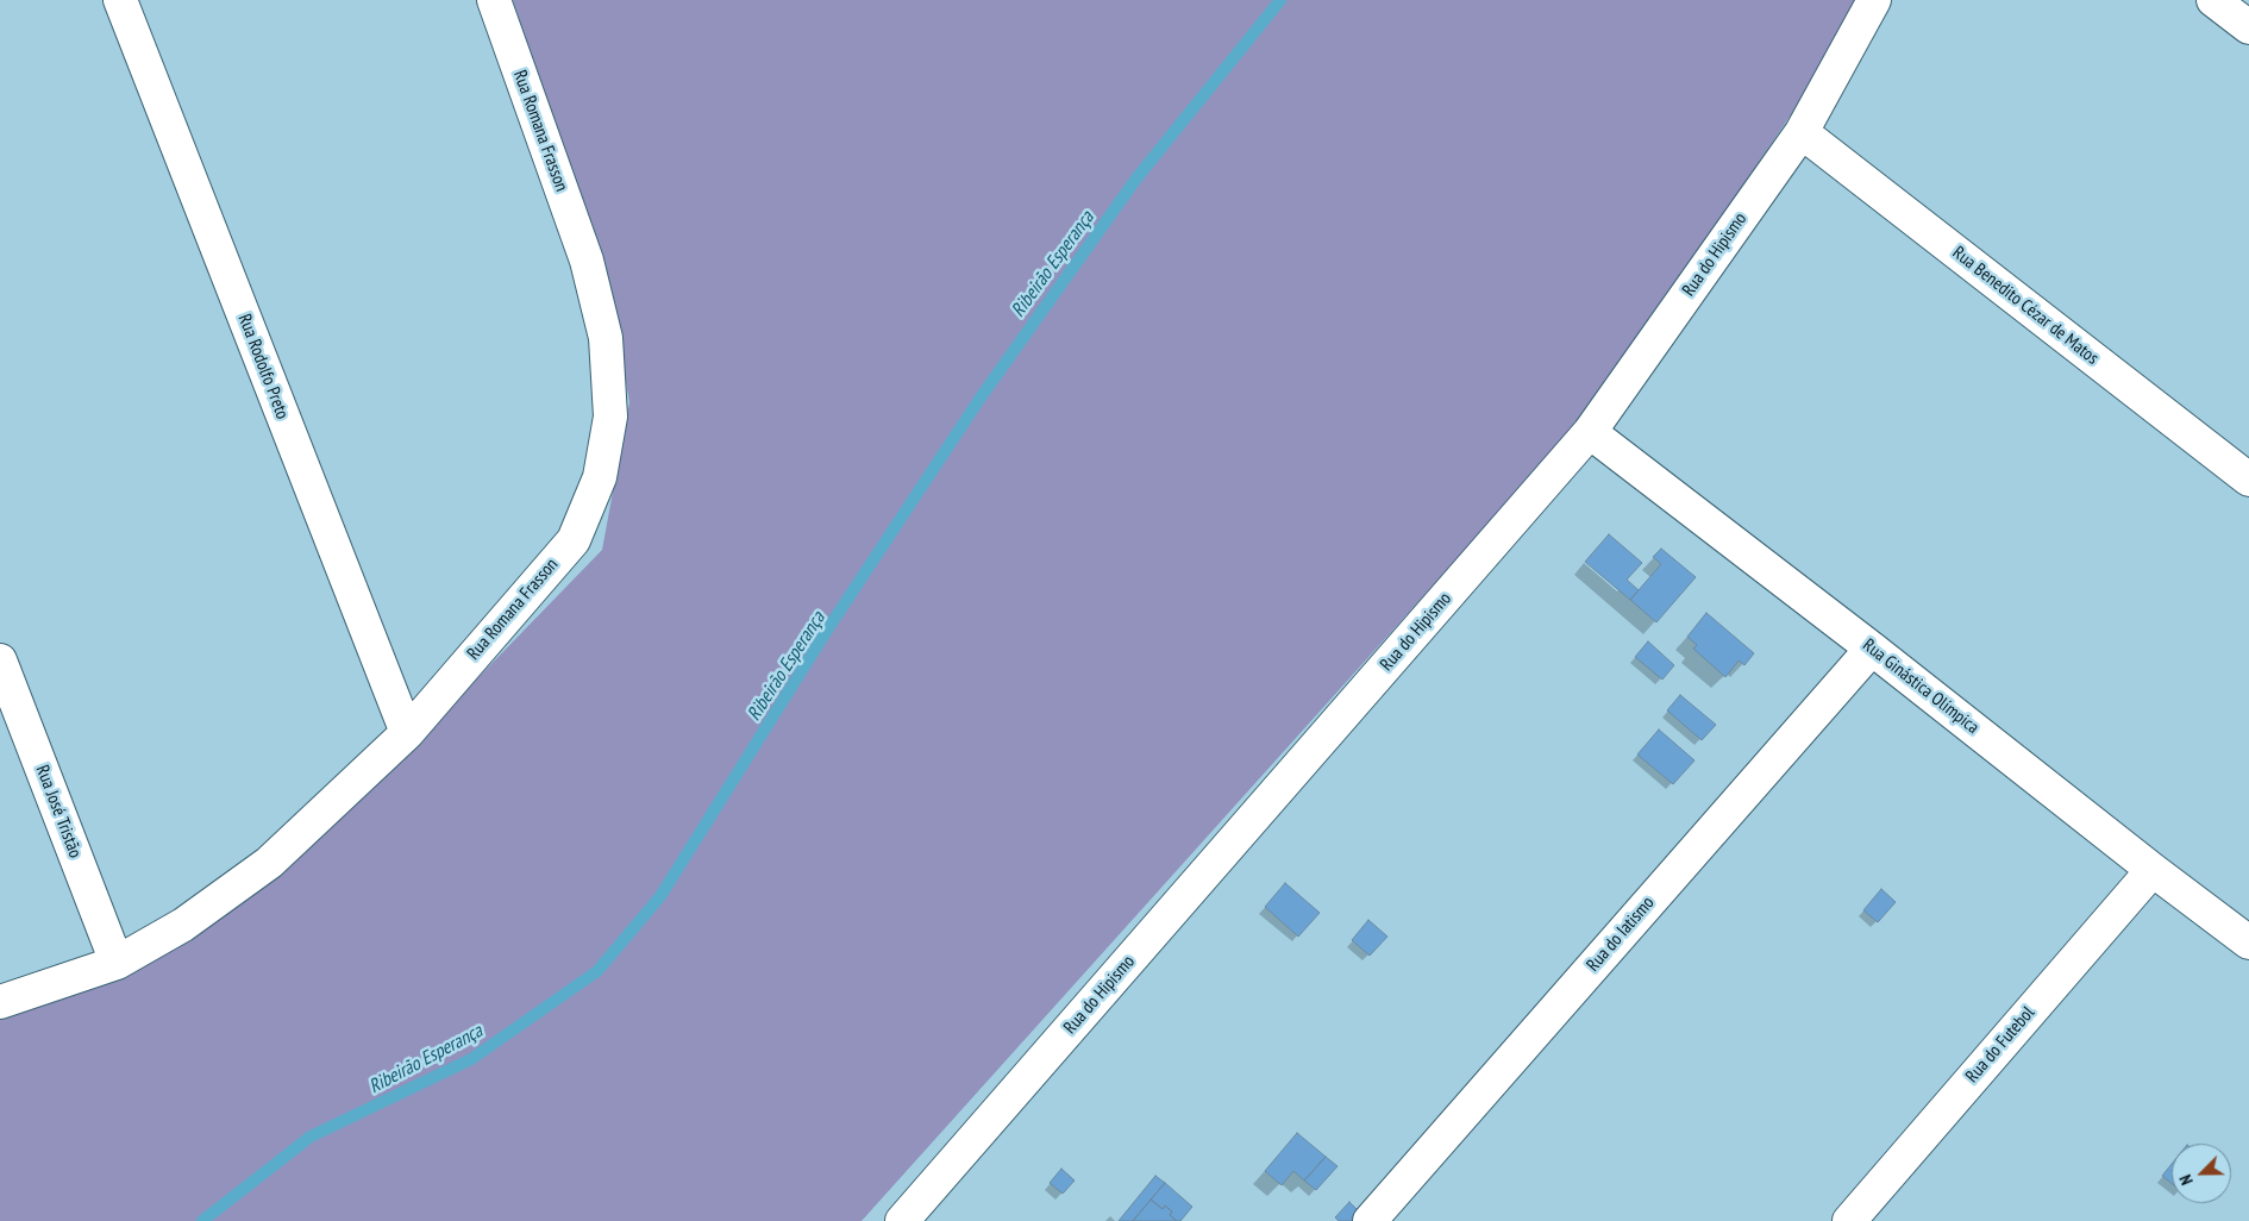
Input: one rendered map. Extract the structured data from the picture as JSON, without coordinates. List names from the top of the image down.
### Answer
{
  "streets": {
    "street": [
      "Rua Romana Frasson",
      "Rua do Hipismo",
      "Rua Benedito Cézar de Matos",
      "Rua Rodolfo Preto",
      "Rua Ginástica Olímpica",
      "Rua José Tristão",
      "Rua do Iatismo",
      "Rua do Futebol"
    ]
  },
  "crossings": [
    ["Rua Romana Frasson", "Rua Rodolfo Preto"],
    ["Rua Romana Frasson", "Rua José Tristão"],
    ["Rua do Hipismo", "Rua Benedito Cézar de Matos"],
    ["Rua do Hipismo", "Rua Ginástica Olímpica"],
    ["Rua Ginástica Olímpica", "Rua do Iatismo"],
    ["Rua Ginástica Olímpica", "Rua do Futebol"]
  ],
  "water": ["Ribeirão Esperança"],
  "north": "bottom left"
}
